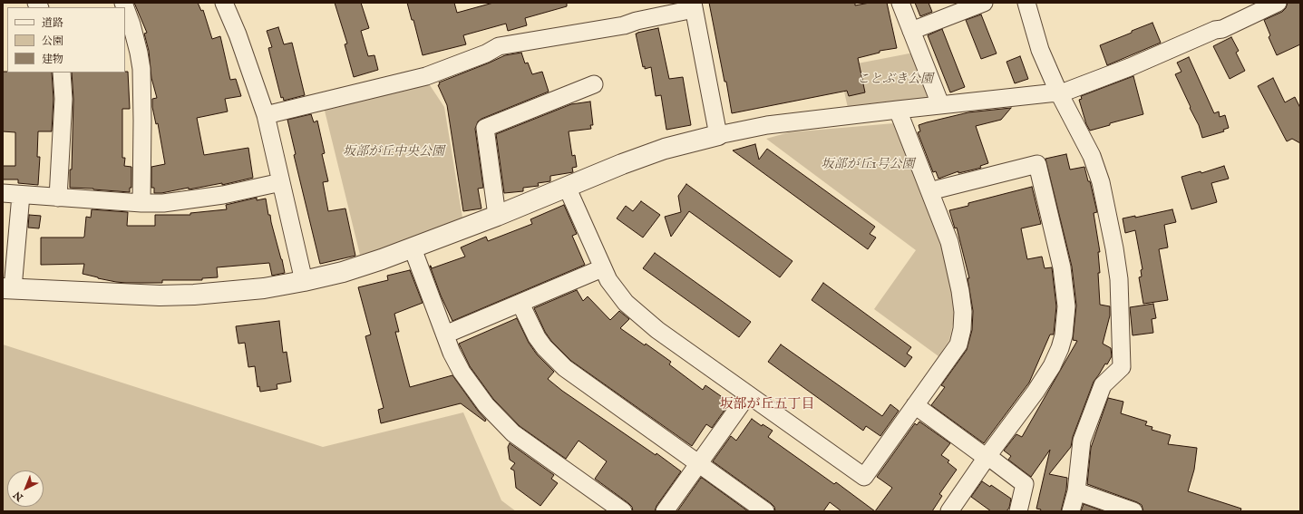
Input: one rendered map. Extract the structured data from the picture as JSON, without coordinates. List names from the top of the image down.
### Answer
{
  "districts": ["坂部が丘五丁目"],
  "parks": ["ことぶき公園", "坂部が丘中央公園", "坂部が丘1号公園"],
  "legend": ["道路", "公園", "建物"],
  "north": "bottom left"
}
